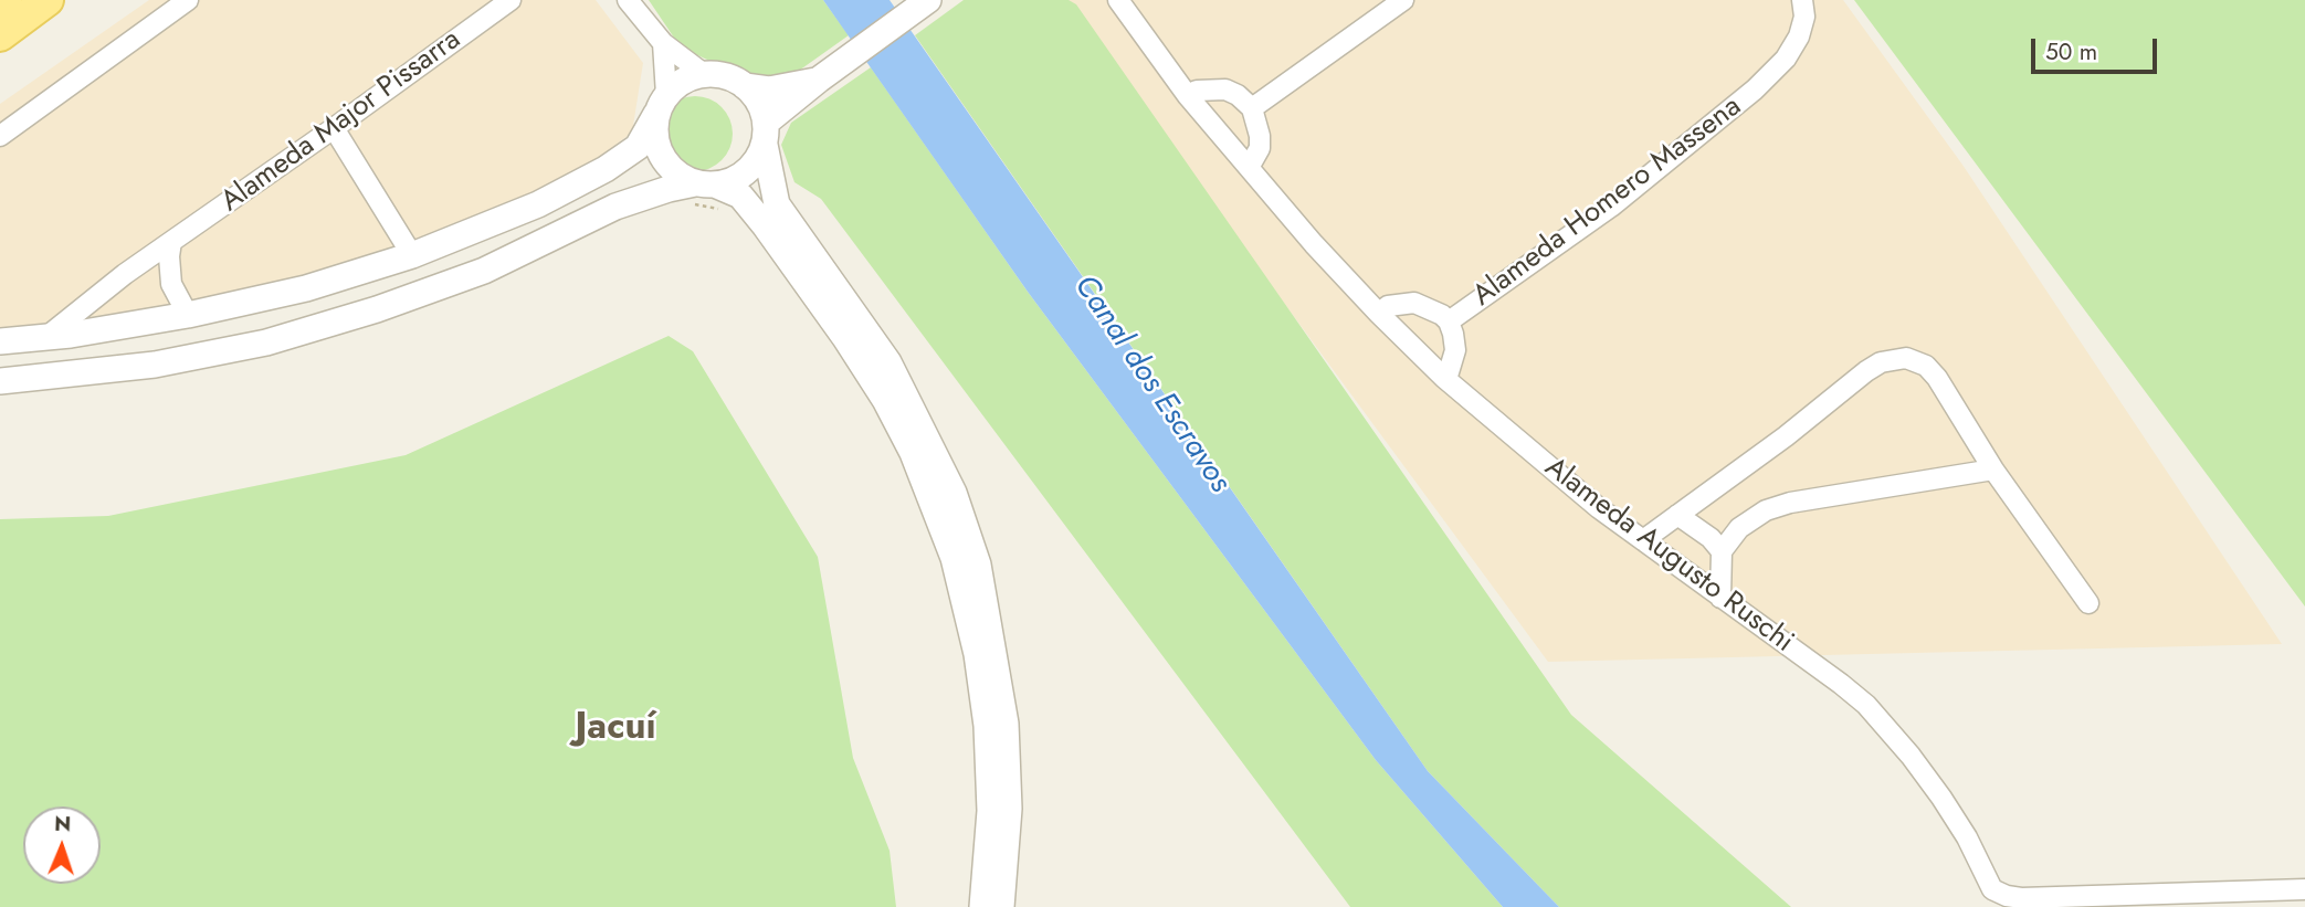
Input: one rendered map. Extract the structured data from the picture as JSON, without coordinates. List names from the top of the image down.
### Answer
{
  "streets": {
    "street": ["Alameda Major Pissarra", "Alameda Homero Massena", "Alameda Augusto Ruschi"]
  },
  "crossings": [
    ["Alameda Homero Massena", "Alameda Augusto Ruschi"]
  ],
  "districts": ["Jacuí"],
  "water": ["Canal dos Escravos"],
  "scale_bar": "50 m",
  "north": "top"
}
